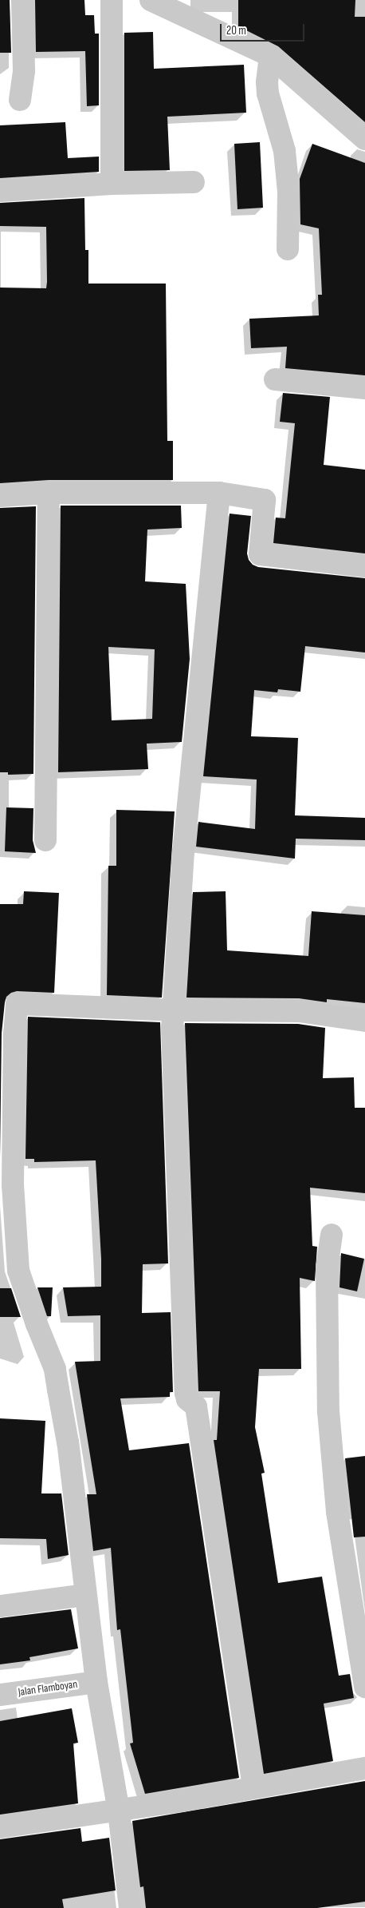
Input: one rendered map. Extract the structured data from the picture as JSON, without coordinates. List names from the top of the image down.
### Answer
{
  "streets": {
    "street": ["Jalan Flamboyan"]
  },
  "scale_bar": "20 m"
}
